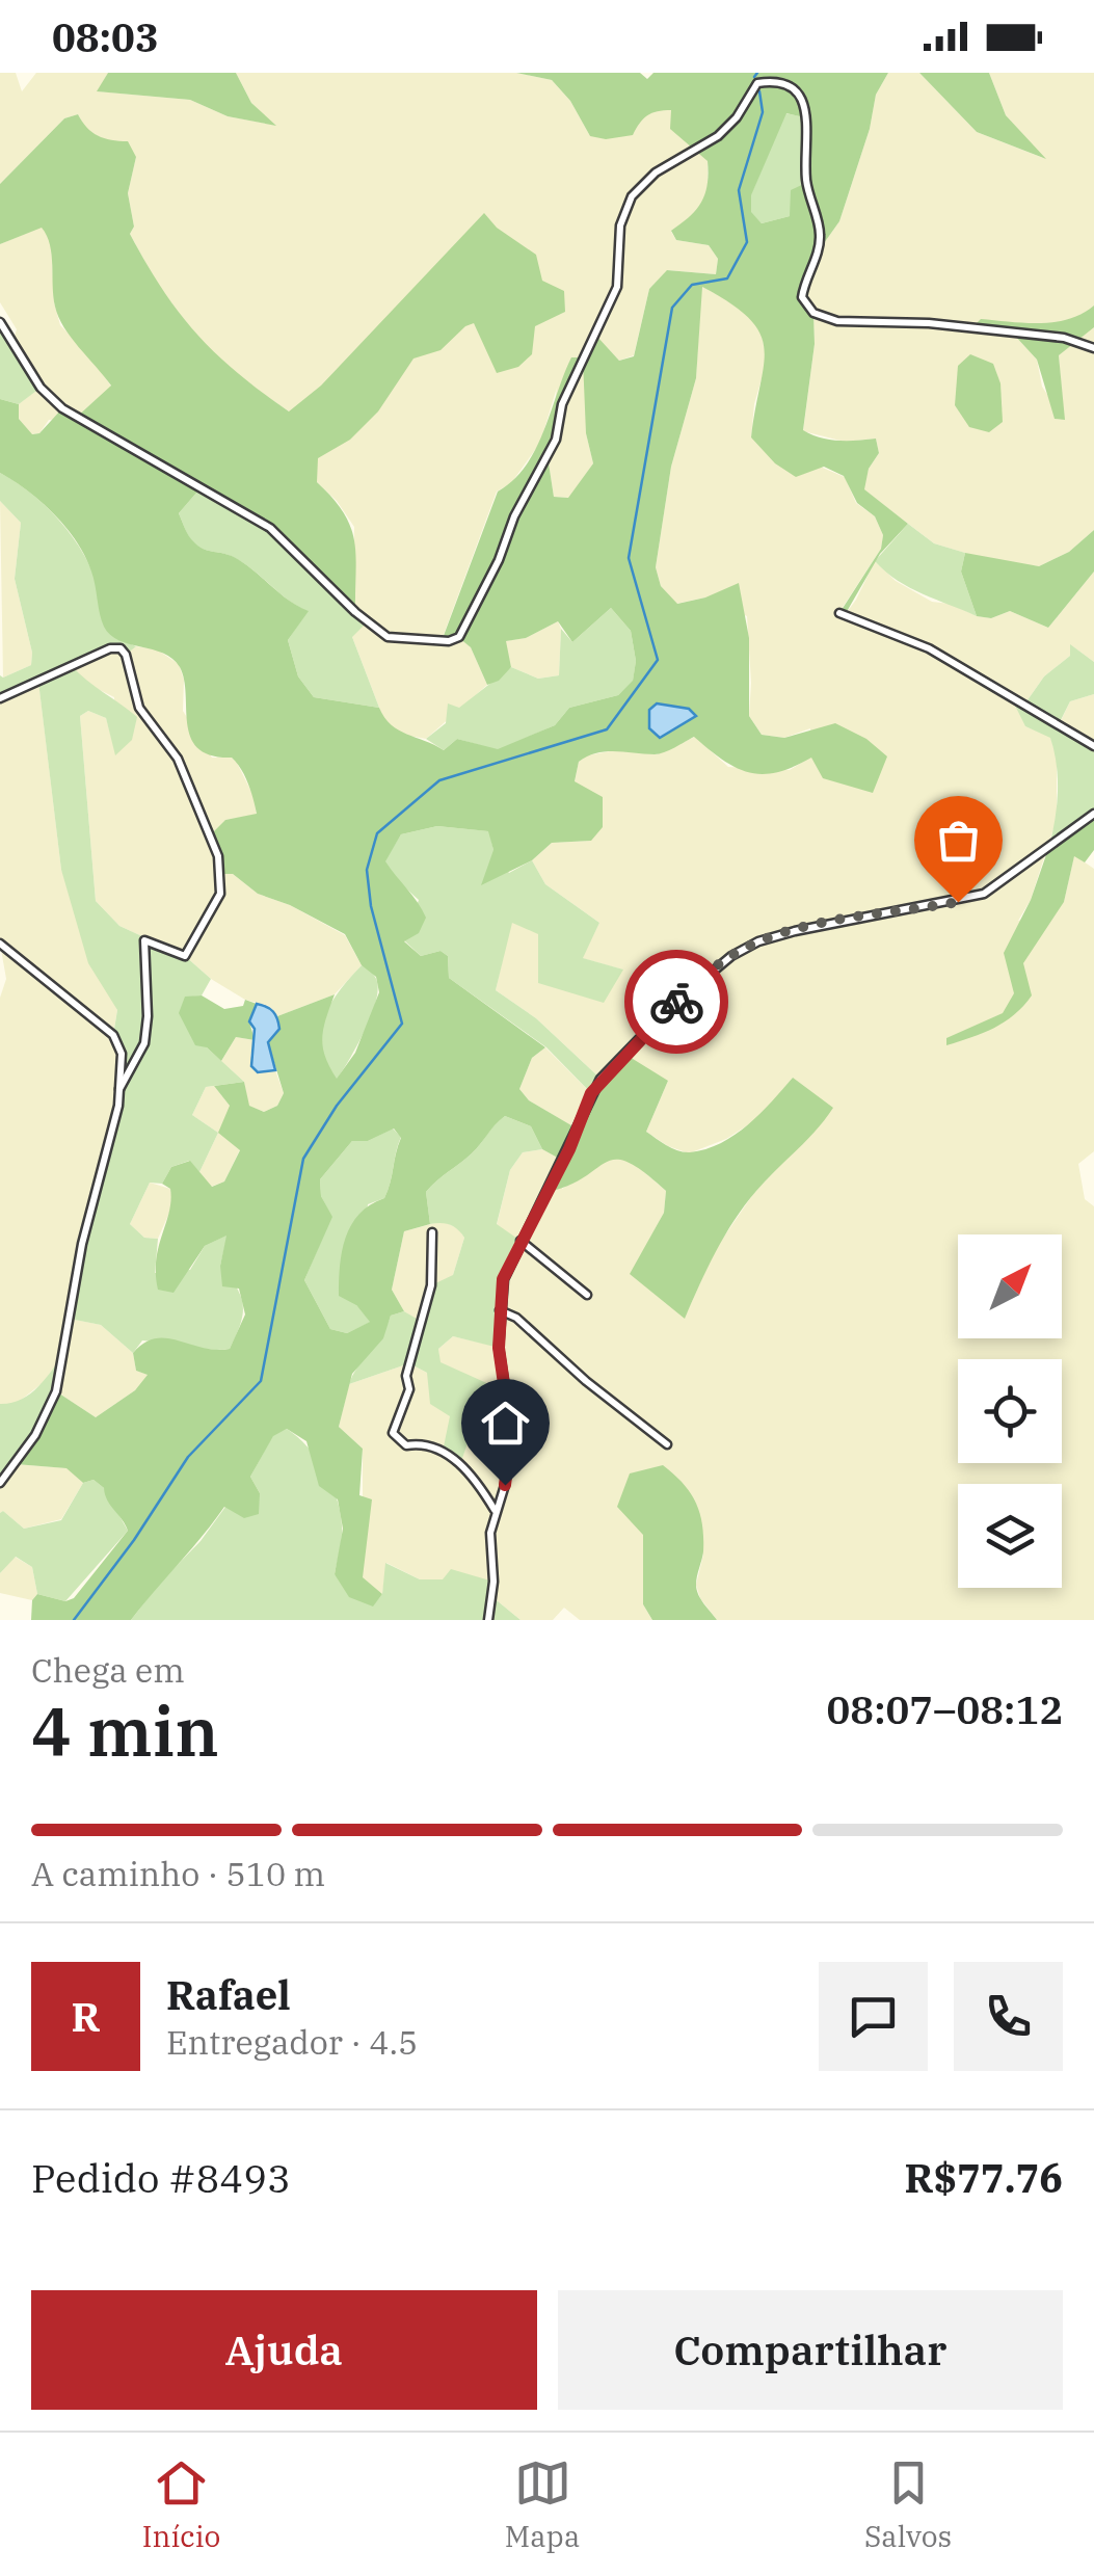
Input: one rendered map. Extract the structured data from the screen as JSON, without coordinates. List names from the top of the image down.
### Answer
{
  "north": "top right",
  "page": {
    "status": "08:03",
    "heading": ["4 min", "Chega em", "08:07–08:12"],
    "panel": [
      "Rafael",
      "Entregador · 4.5",
      "Pedido #8493",
      "R$77.76"
    ],
    "bar": "A caminho · 510 m",
    "round": "R",
    "buttons": ["Ajuda", "Compartilhar"],
    "tabs": ["Início", "Mapa", "Salvos"]
  }
}
